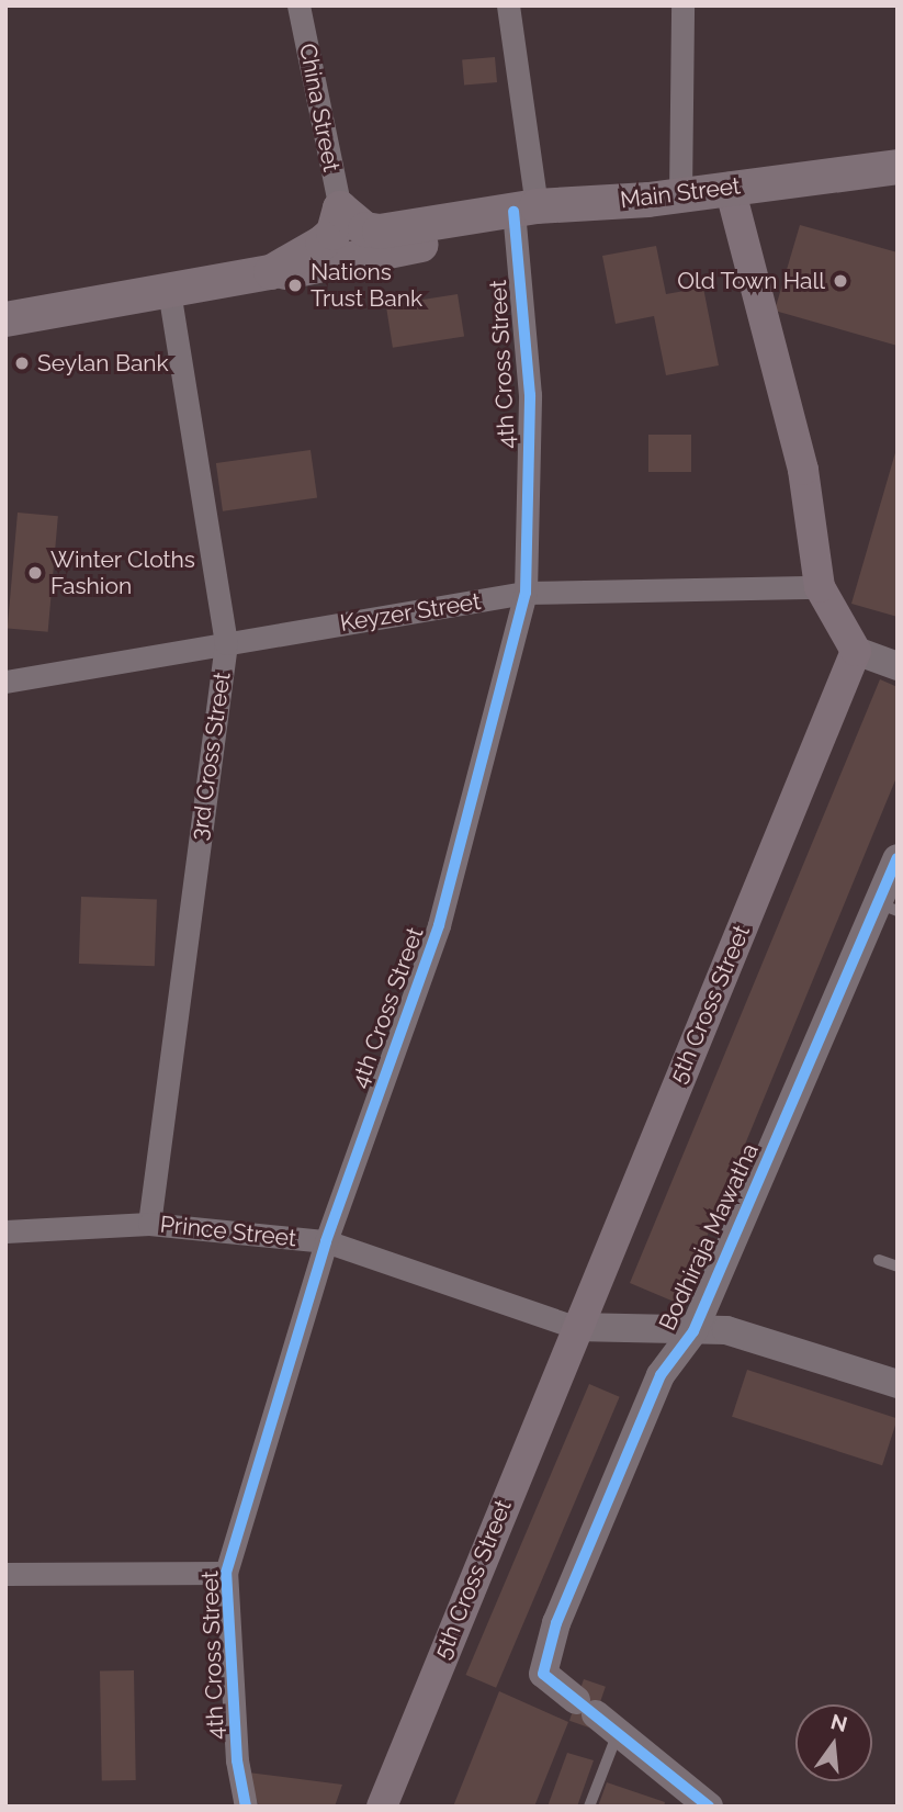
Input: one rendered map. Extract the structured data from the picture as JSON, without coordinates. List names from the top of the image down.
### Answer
{
  "streets": {
    "main road": ["Main Street", "5th Cross Street"],
    "street": [
      "China Street",
      "4th Cross Street",
      "Keyzer Street",
      "3rd Cross Street",
      "Prince Street",
      "Bodhiraja Mawatha"
    ]
  },
  "crossings": [
    ["China Street", "Main Street"],
    ["Main Street", "4th Cross Street"],
    ["Main Street", "3rd Cross Street"],
    ["4th Cross Street", "Keyzer Street"],
    ["4th Cross Street", "Prince Street"],
    ["Keyzer Street", "3rd Cross Street"],
    ["3rd Cross Street", "Prince Street"],
    ["5th Cross Street", "Prince Street"]
  ],
  "places": [
    "Old Town Hall",
    "Nations Trust Bank",
    "Seylan Bank",
    "Winter Cloths Fashion"
  ],
  "north": "top"
}
